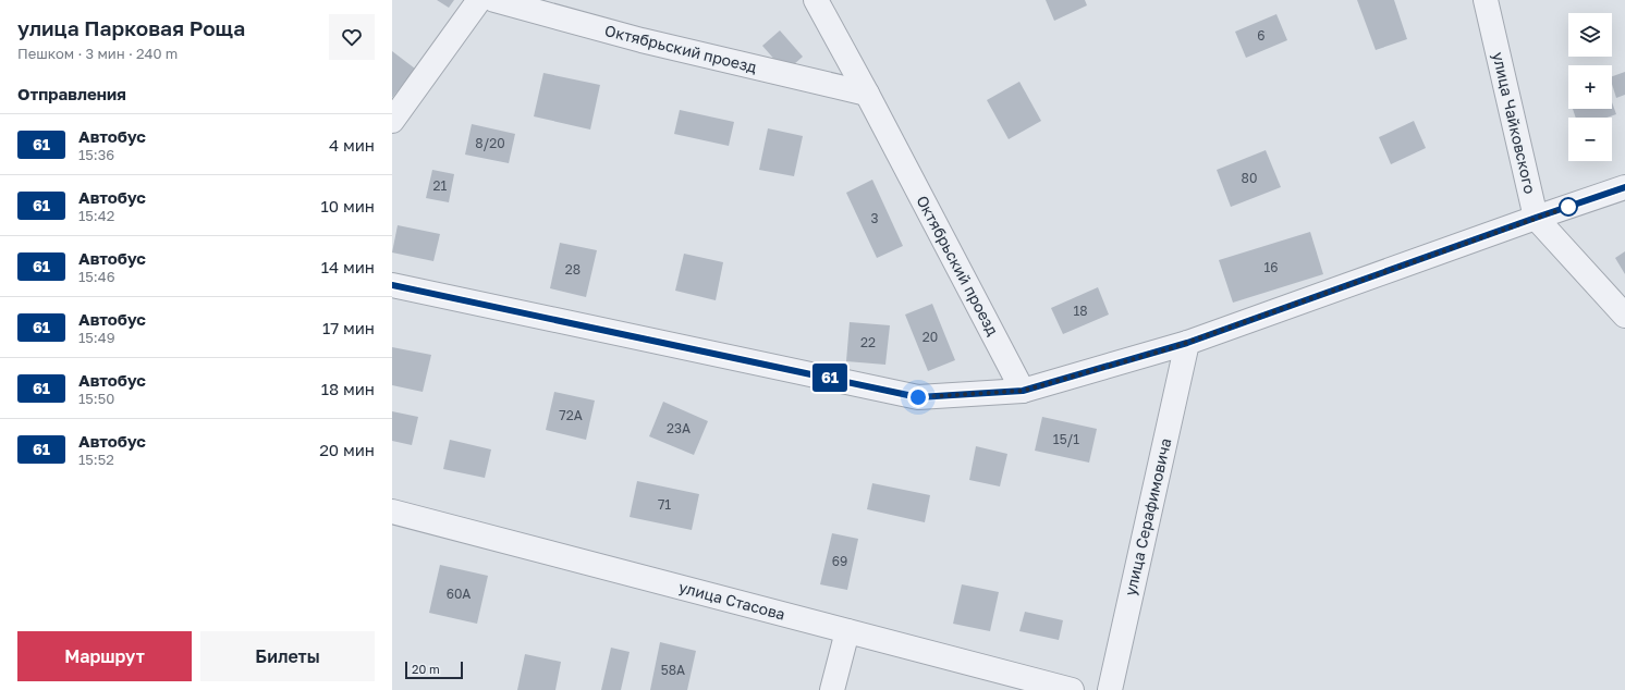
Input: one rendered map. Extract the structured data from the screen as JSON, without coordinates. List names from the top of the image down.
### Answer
{
  "streets": {
    "street": [
      "Октябрьский проезд",
      "улица Чайковского",
      "улица Серафимовича",
      "улица Стасова"
    ]
  },
  "lines": ["bus line 61"],
  "house_numbers": [
    "6",
    "8/20",
    "80",
    "21",
    "3",
    "16",
    "28",
    "18",
    "20",
    "22",
    "72А",
    "23А",
    "15/1",
    "71",
    "69",
    "60А",
    "58А"
  ],
  "scale_bar": "20 m",
  "page": {
    "heading": [
      ["улица Парковая Роща", "Пешком · 3 мин · 240 m"],
      "Отправления"
    ],
    "on_map": "61",
    "map_buttons": ["+", "−"],
    "list": [
      {
        "mark": "61",
        "name": "Автобус",
        "note": "15:36",
        "value": "4 мин"
      },
      {
        "mark": "61",
        "name": "Автобус",
        "note": "15:42",
        "value": "10 мин"
      },
      {
        "mark": "61",
        "name": "Автобус",
        "note": "15:46",
        "value": "14 мин"
      },
      {
        "mark": "61",
        "name": "Автобус",
        "note": "15:49",
        "value": "17 мин"
      },
      {
        "mark": "61",
        "name": "Автобус",
        "note": "15:50",
        "value": "18 мин"
      },
      {
        "mark": "61",
        "name": "Автобус",
        "note": "15:52",
        "value": "20 мин"
      }
    ],
    "buttons": ["Маршрут", "Билеты"],
    "scale": "20 m"
  }
}
